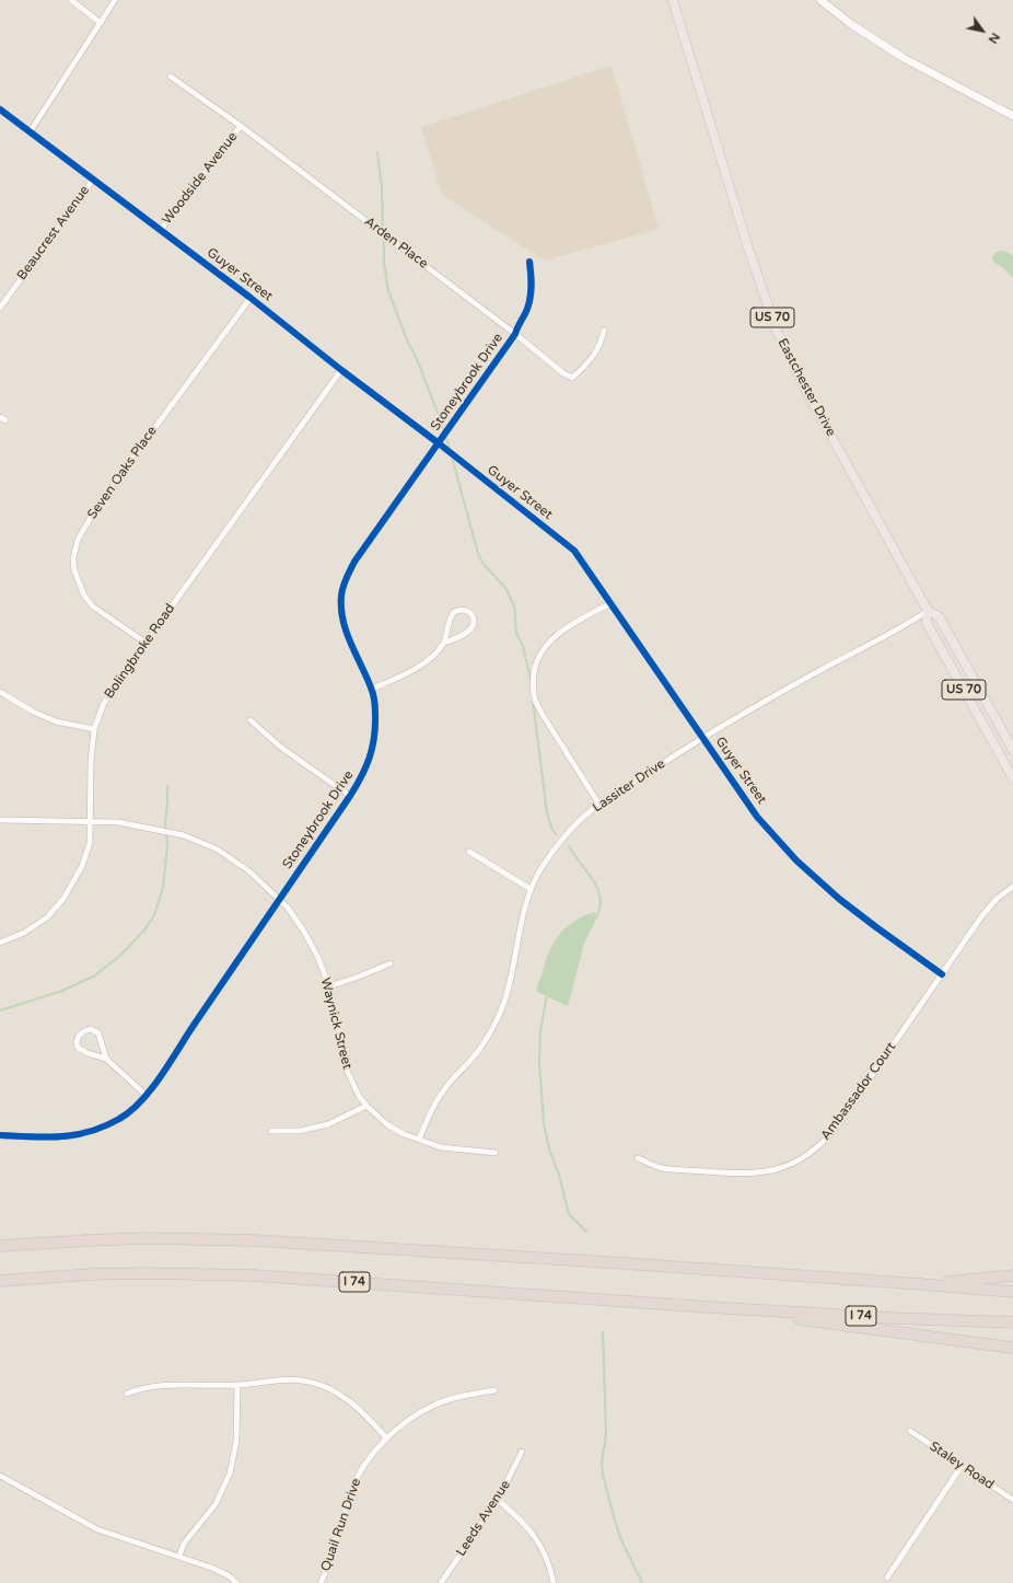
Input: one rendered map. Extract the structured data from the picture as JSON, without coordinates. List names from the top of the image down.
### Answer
{
  "streets": {
    "highway": ["I 74"],
    "main road": ["US 70", "Eastchester Drive"],
    "street": [
      "Woodside Avenue",
      "Beaucrest Avenue",
      "Arden Place",
      "Guyer Street",
      "Stoneybrook Drive",
      "Seven Oaks Place",
      "Bolingbroke Road",
      "Lassiter Drive",
      "Waynick Street",
      "Ambassador Court",
      "Staley Road",
      "Leeds Avenue",
      "Quail Run Drive"
    ]
  },
  "crossings": [
    ["Woodside Avenue", "Arden Place"],
    ["Woodside Avenue", "Guyer Street"],
    ["Beaucrest Avenue", "Guyer Street"],
    ["Arden Place", "Stoneybrook Drive"],
    ["Guyer Street", "Stoneybrook Drive"],
    ["Guyer Street", "Seven Oaks Place"],
    ["Guyer Street", "Bolingbroke Road"],
    ["Guyer Street", "Lassiter Drive"],
    ["Guyer Street", "Ambassador Court"],
    ["Stoneybrook Drive", "Waynick Street"],
    ["Eastchester Drive", "Lassiter Drive"],
    ["Seven Oaks Place", "Bolingbroke Road"],
    ["Bolingbroke Road", "Waynick Street"],
    ["Lassiter Drive", "Waynick Street"]
  ],
  "north": "bottom right"
}
